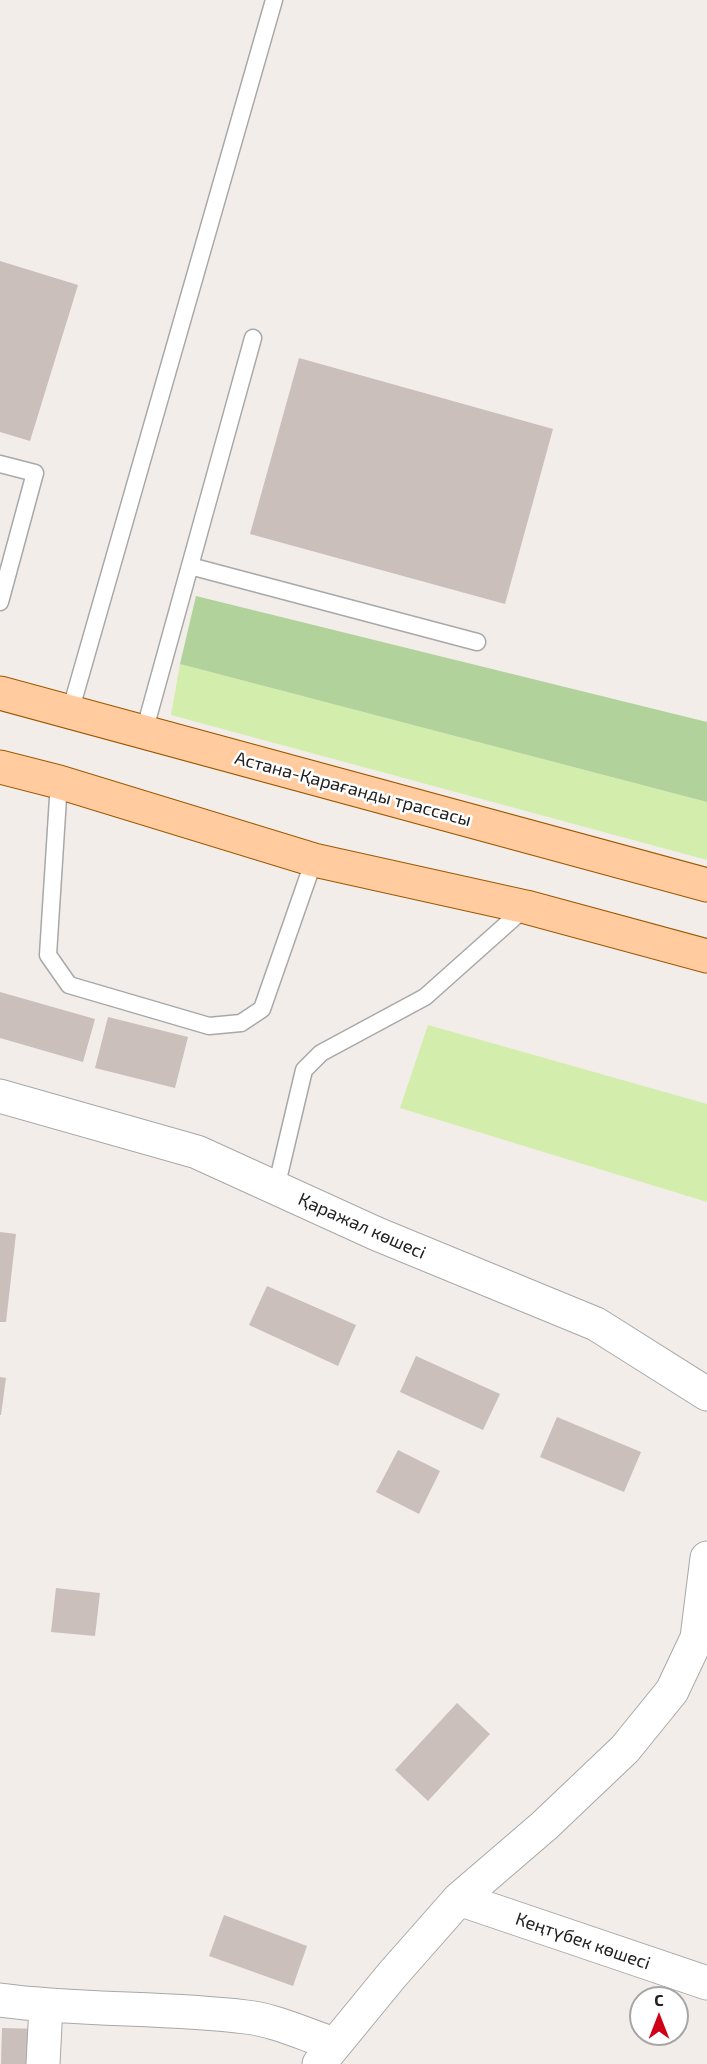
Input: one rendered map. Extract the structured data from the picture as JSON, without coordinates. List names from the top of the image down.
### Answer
{
  "streets": {
    "main road": ["Астана-Қарағанды трассасы"],
    "street": ["Қаражал көшесі", "Кеңтүбек көшесі"]
  },
  "north": "top"
}
